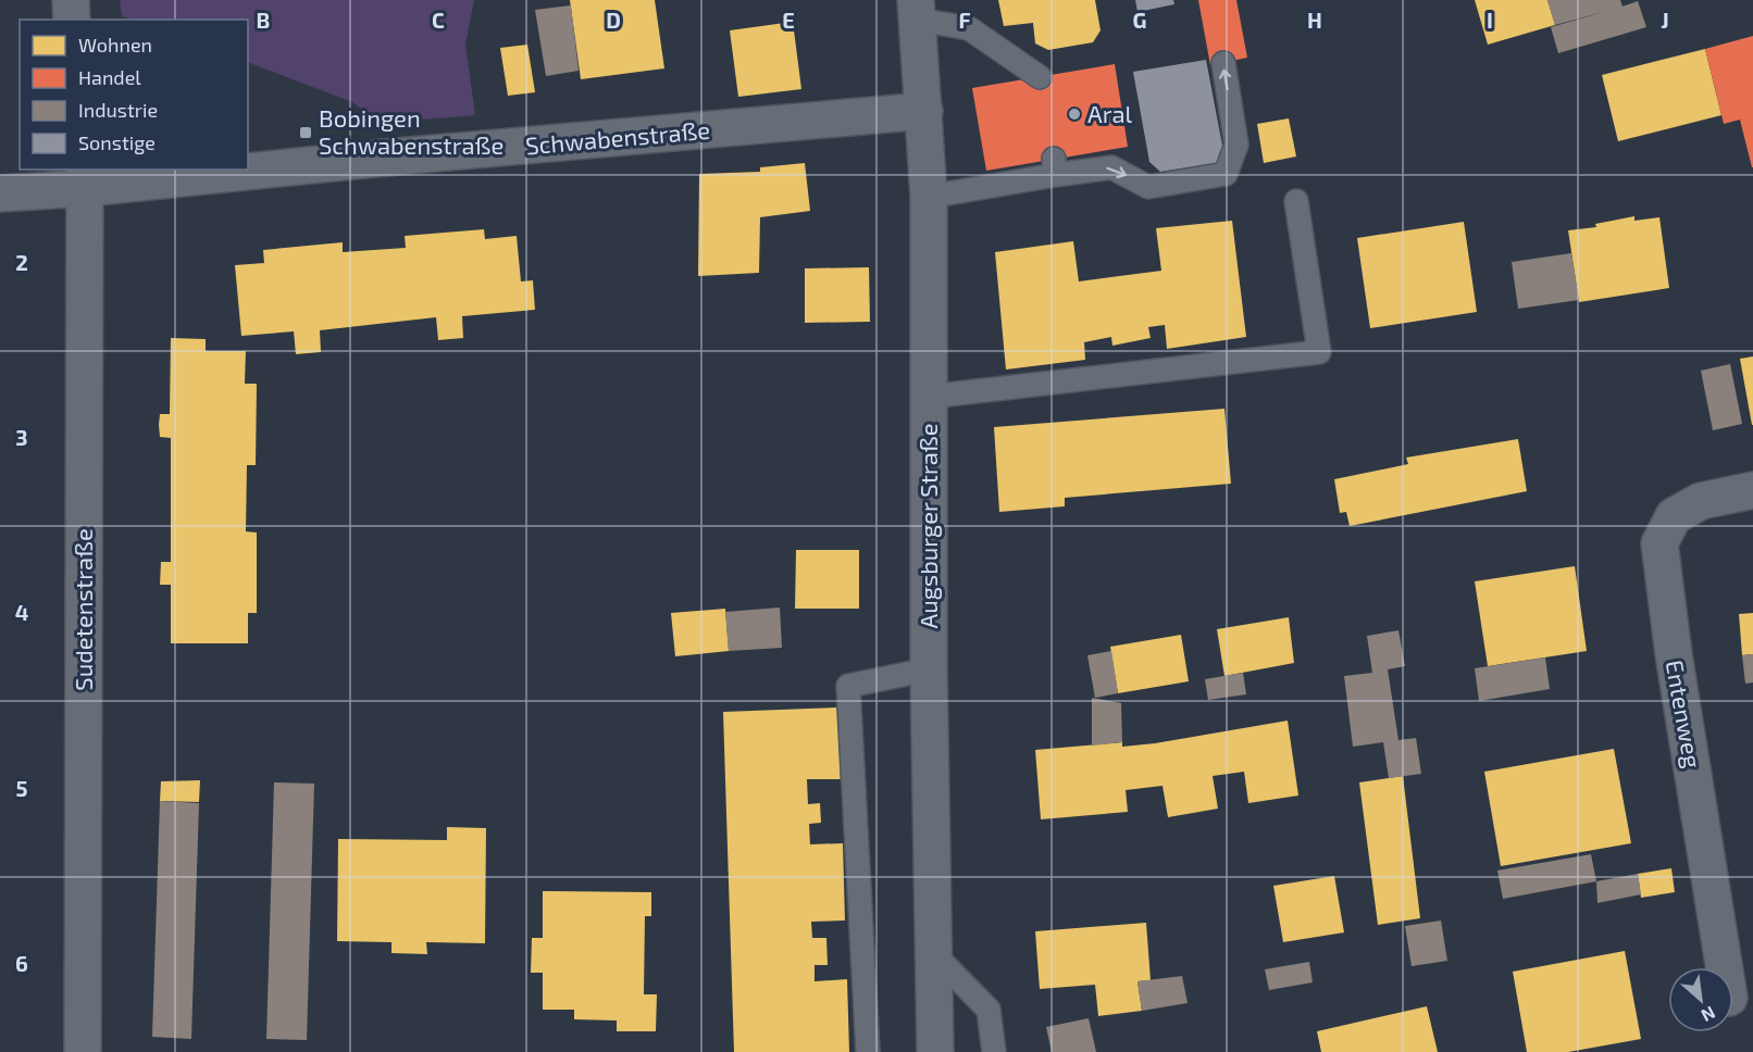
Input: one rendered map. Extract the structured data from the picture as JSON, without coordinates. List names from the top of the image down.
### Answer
{
  "streets": {
    "street": [
      "Schwabenstraße",
      "Augsburger Straße",
      "Sudetenstraße",
      "Entenweg"
    ]
  },
  "crossings": [
    ["Schwabenstraße", "Augsburger Straße"],
    ["Schwabenstraße", "Sudetenstraße"]
  ],
  "places": {
    "other": ["Aral"],
    "transit": ["Bobingen Schwabenstraße"]
  },
  "legend": [
    "Wohnen",
    "Handel",
    "Industrie",
    "Sonstige"
  ],
  "north": "bottom right",
  "grid": {
    "columns": [
      "B",
      "C",
      "D",
      "E",
      "F",
      "G",
      "H",
      "I",
      "J"
    ],
    "rows": [
      "2",
      "3",
      "4",
      "5",
      "6"
    ]
  }
}
